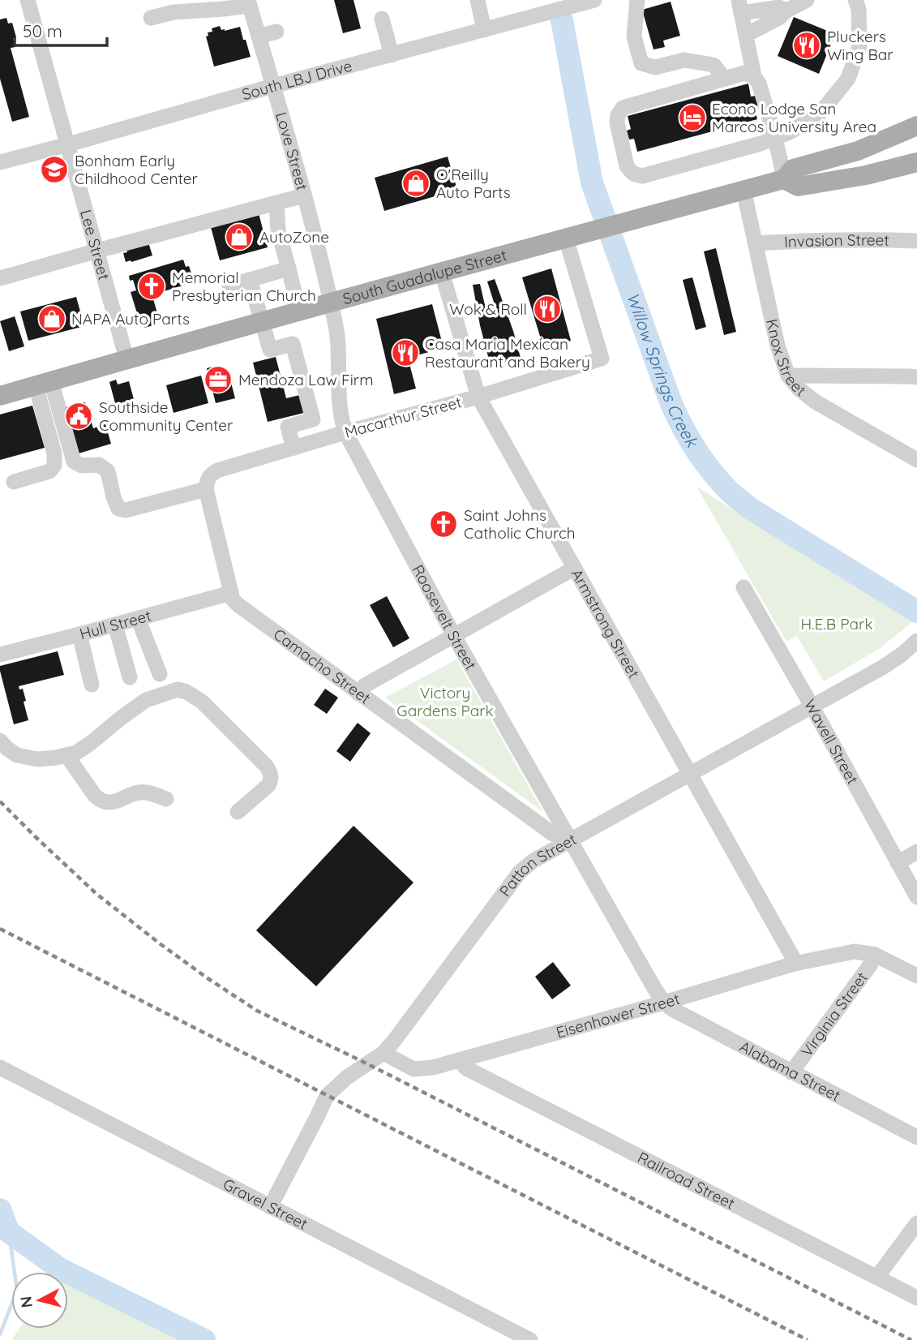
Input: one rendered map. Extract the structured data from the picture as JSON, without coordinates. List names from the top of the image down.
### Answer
{
  "streets": {
    "main road": ["South Guadalupe Street"],
    "street": [
      "South LBJ Drive",
      "Love Street",
      "Invasion Street",
      "Lee Street",
      "Knox Street",
      "Macarthur Street",
      "Roosevelt Street",
      "Armstrong Street",
      "Hull Street",
      "Camacho Street",
      "Wavell Street",
      "Patton Street",
      "Virginia Street",
      "Eisenhower Street",
      "Alabama Street",
      "Railroad Street",
      "Gravel Street"
    ]
  },
  "crossings": [
    ["South LBJ Drive", "Love Street"],
    ["South LBJ Drive", "Lee Street"],
    ["Love Street", "South Guadalupe Street"],
    ["Love Street", "Roosevelt Street"],
    ["Invasion Street", "Knox Street"],
    ["Lee Street", "South Guadalupe Street"],
    ["South Guadalupe Street", "Knox Street"],
    ["South Guadalupe Street", "Macarthur Street"],
    ["South Guadalupe Street", "Roosevelt Street"],
    ["South Guadalupe Street", "Armstrong Street"],
    ["Macarthur Street", "Roosevelt Street"],
    ["Macarthur Street", "Armstrong Street"],
    ["Macarthur Street", "Camacho Street"],
    ["Roosevelt Street", "Camacho Street"],
    ["Roosevelt Street", "Patton Street"],
    ["Roosevelt Street", "Eisenhower Street"],
    ["Roosevelt Street", "Alabama Street"],
    ["Armstrong Street", "Patton Street"],
    ["Armstrong Street", "Eisenhower Street"],
    ["Hull Street", "Camacho Street"],
    ["Camacho Street", "Patton Street"],
    ["Wavell Street", "Patton Street"],
    ["Patton Street", "Eisenhower Street"],
    ["Patton Street", "Gravel Street"],
    ["Virginia Street", "Eisenhower Street"],
    ["Virginia Street", "Alabama Street"],
    ["Eisenhower Street", "Alabama Street"],
    ["Eisenhower Street", "Railroad Street"]
  ],
  "water": ["Willow Springs Creek"],
  "parks": ["H.E.B Park", "Victory Gardens Park"],
  "places": {
    "restaurant": ["Pluckers Wing Bar", "Wok & Roll", "Casa Maria Mexican Restaurant and Bakery"],
    "hotel": ["Econo Lodge San Marcos University Area"],
    "school or university": ["Bonham Early Childhood Center"],
    "shop": ["O'Reilly Auto Parts", "AutoZone", "NAPA Auto Parts"],
    "church": ["Memorial Presbyterian Church", "Saint Johns Catholic Church"],
    "office": ["Mendoza Law Firm"],
    "public building": ["Southside Community Center"]
  },
  "scale_bar": "50 m",
  "north": "left"
}
